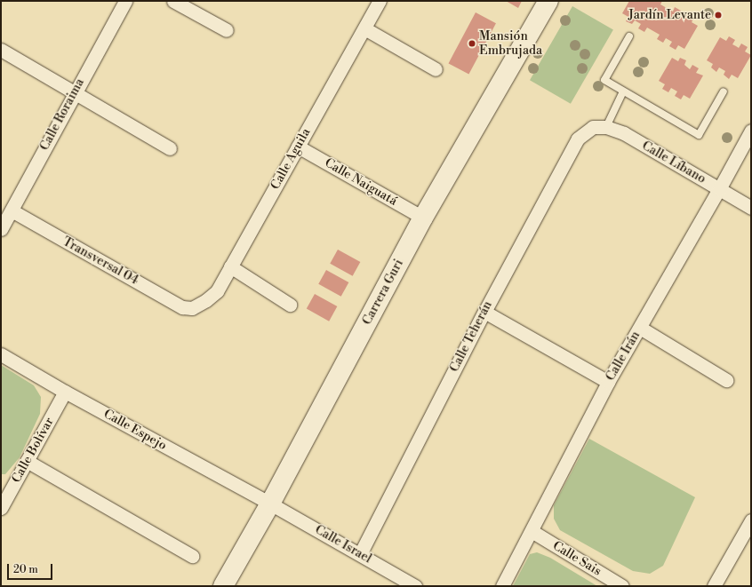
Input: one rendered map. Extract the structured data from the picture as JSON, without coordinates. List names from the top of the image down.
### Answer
{
  "streets": {
    "street": [
      "Calle Roraima",
      "Calle Aguila",
      "Calle Líbano",
      "Calle Naiguatá",
      "Transversal 04",
      "Carrera Guri",
      "Calle Teherán",
      "Calle Irán",
      "Calle Espejo",
      "Calle Bolívar",
      "Calle Israel",
      "Calle Sais"
    ]
  },
  "crossings": [
    ["Calle Roraima", "Transversal 04"],
    ["Calle Aguila", "Calle Naiguatá"],
    ["Calle Aguila", "Transversal 04"],
    ["Calle Líbano", "Calle Teherán"],
    ["Calle Líbano", "Calle Irán"],
    ["Calle Naiguatá", "Carrera Guri"],
    ["Carrera Guri", "Calle Espejo"],
    ["Carrera Guri", "Calle Israel"],
    ["Calle Teherán", "Calle Israel"],
    ["Calle Irán", "Calle Sais"],
    ["Calle Espejo", "Calle Bolívar"],
    ["Calle Espejo", "Calle Israel"]
  ],
  "places": ["Jardín Levante", "Mansión Embrujada"],
  "scale_bar": "20 m"
}
